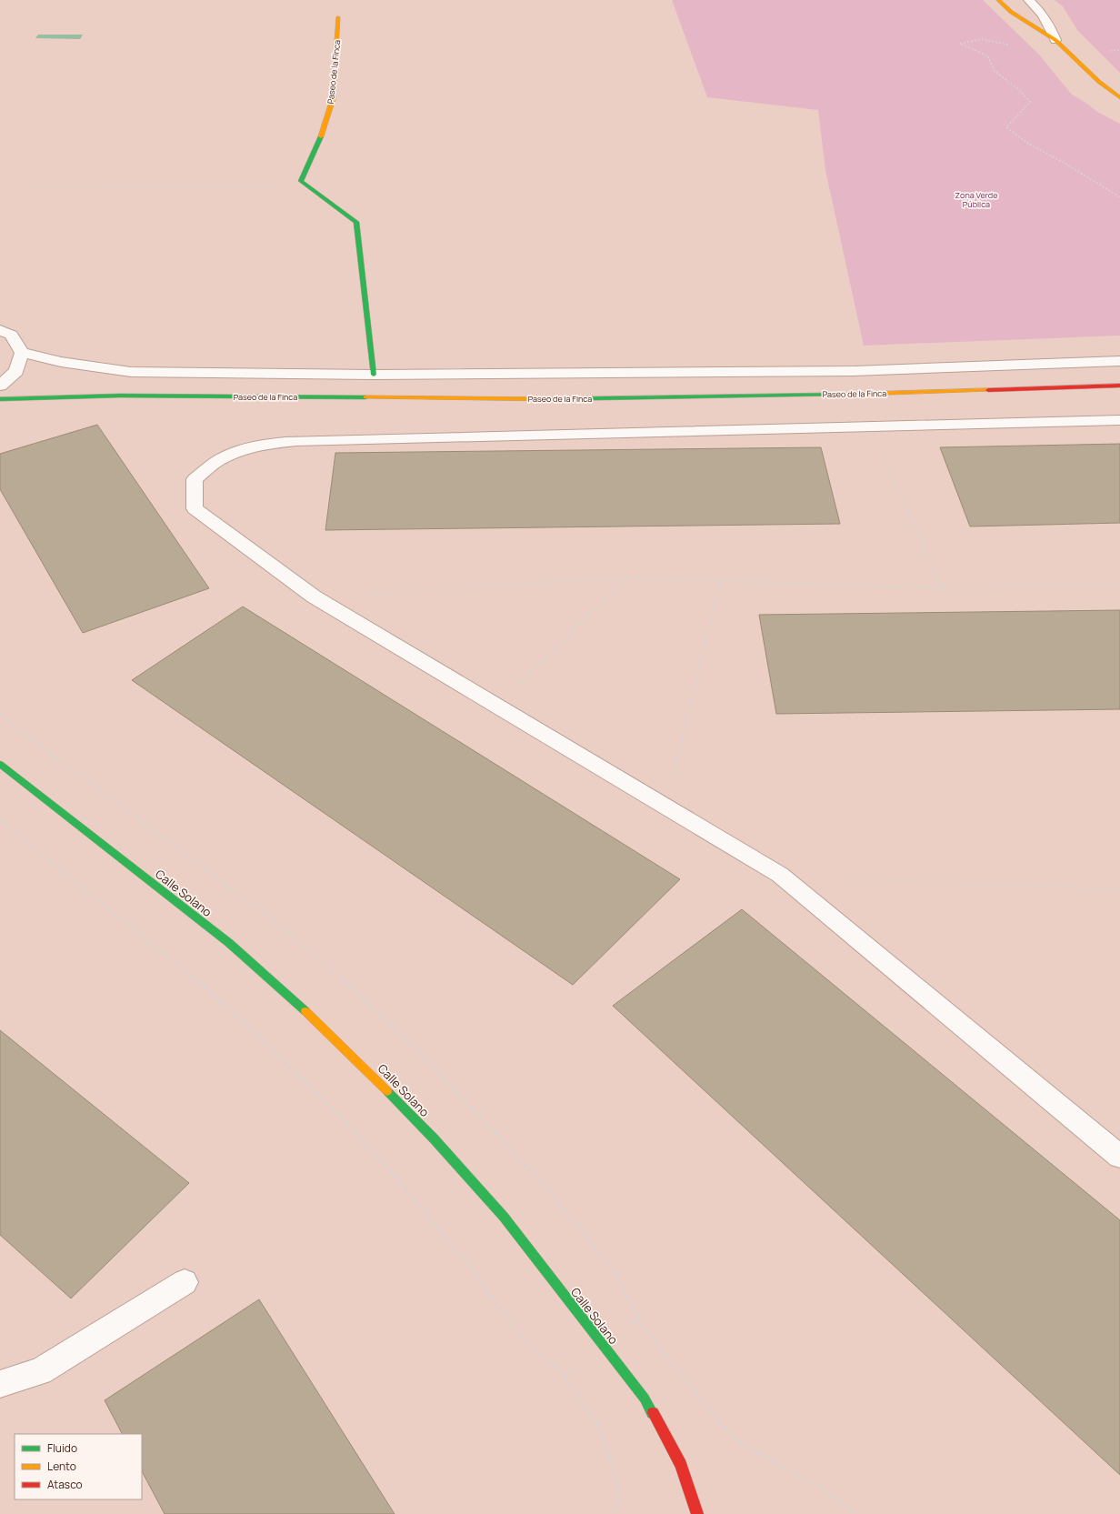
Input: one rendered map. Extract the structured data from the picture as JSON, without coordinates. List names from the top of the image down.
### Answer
{
  "streets": {
    "street": ["Paseo de la Finca", "Calle Solano"]
  },
  "parks": ["Zona Verde Pública"],
  "legend": ["Fluido", "Lento", "Atasco"]
}
